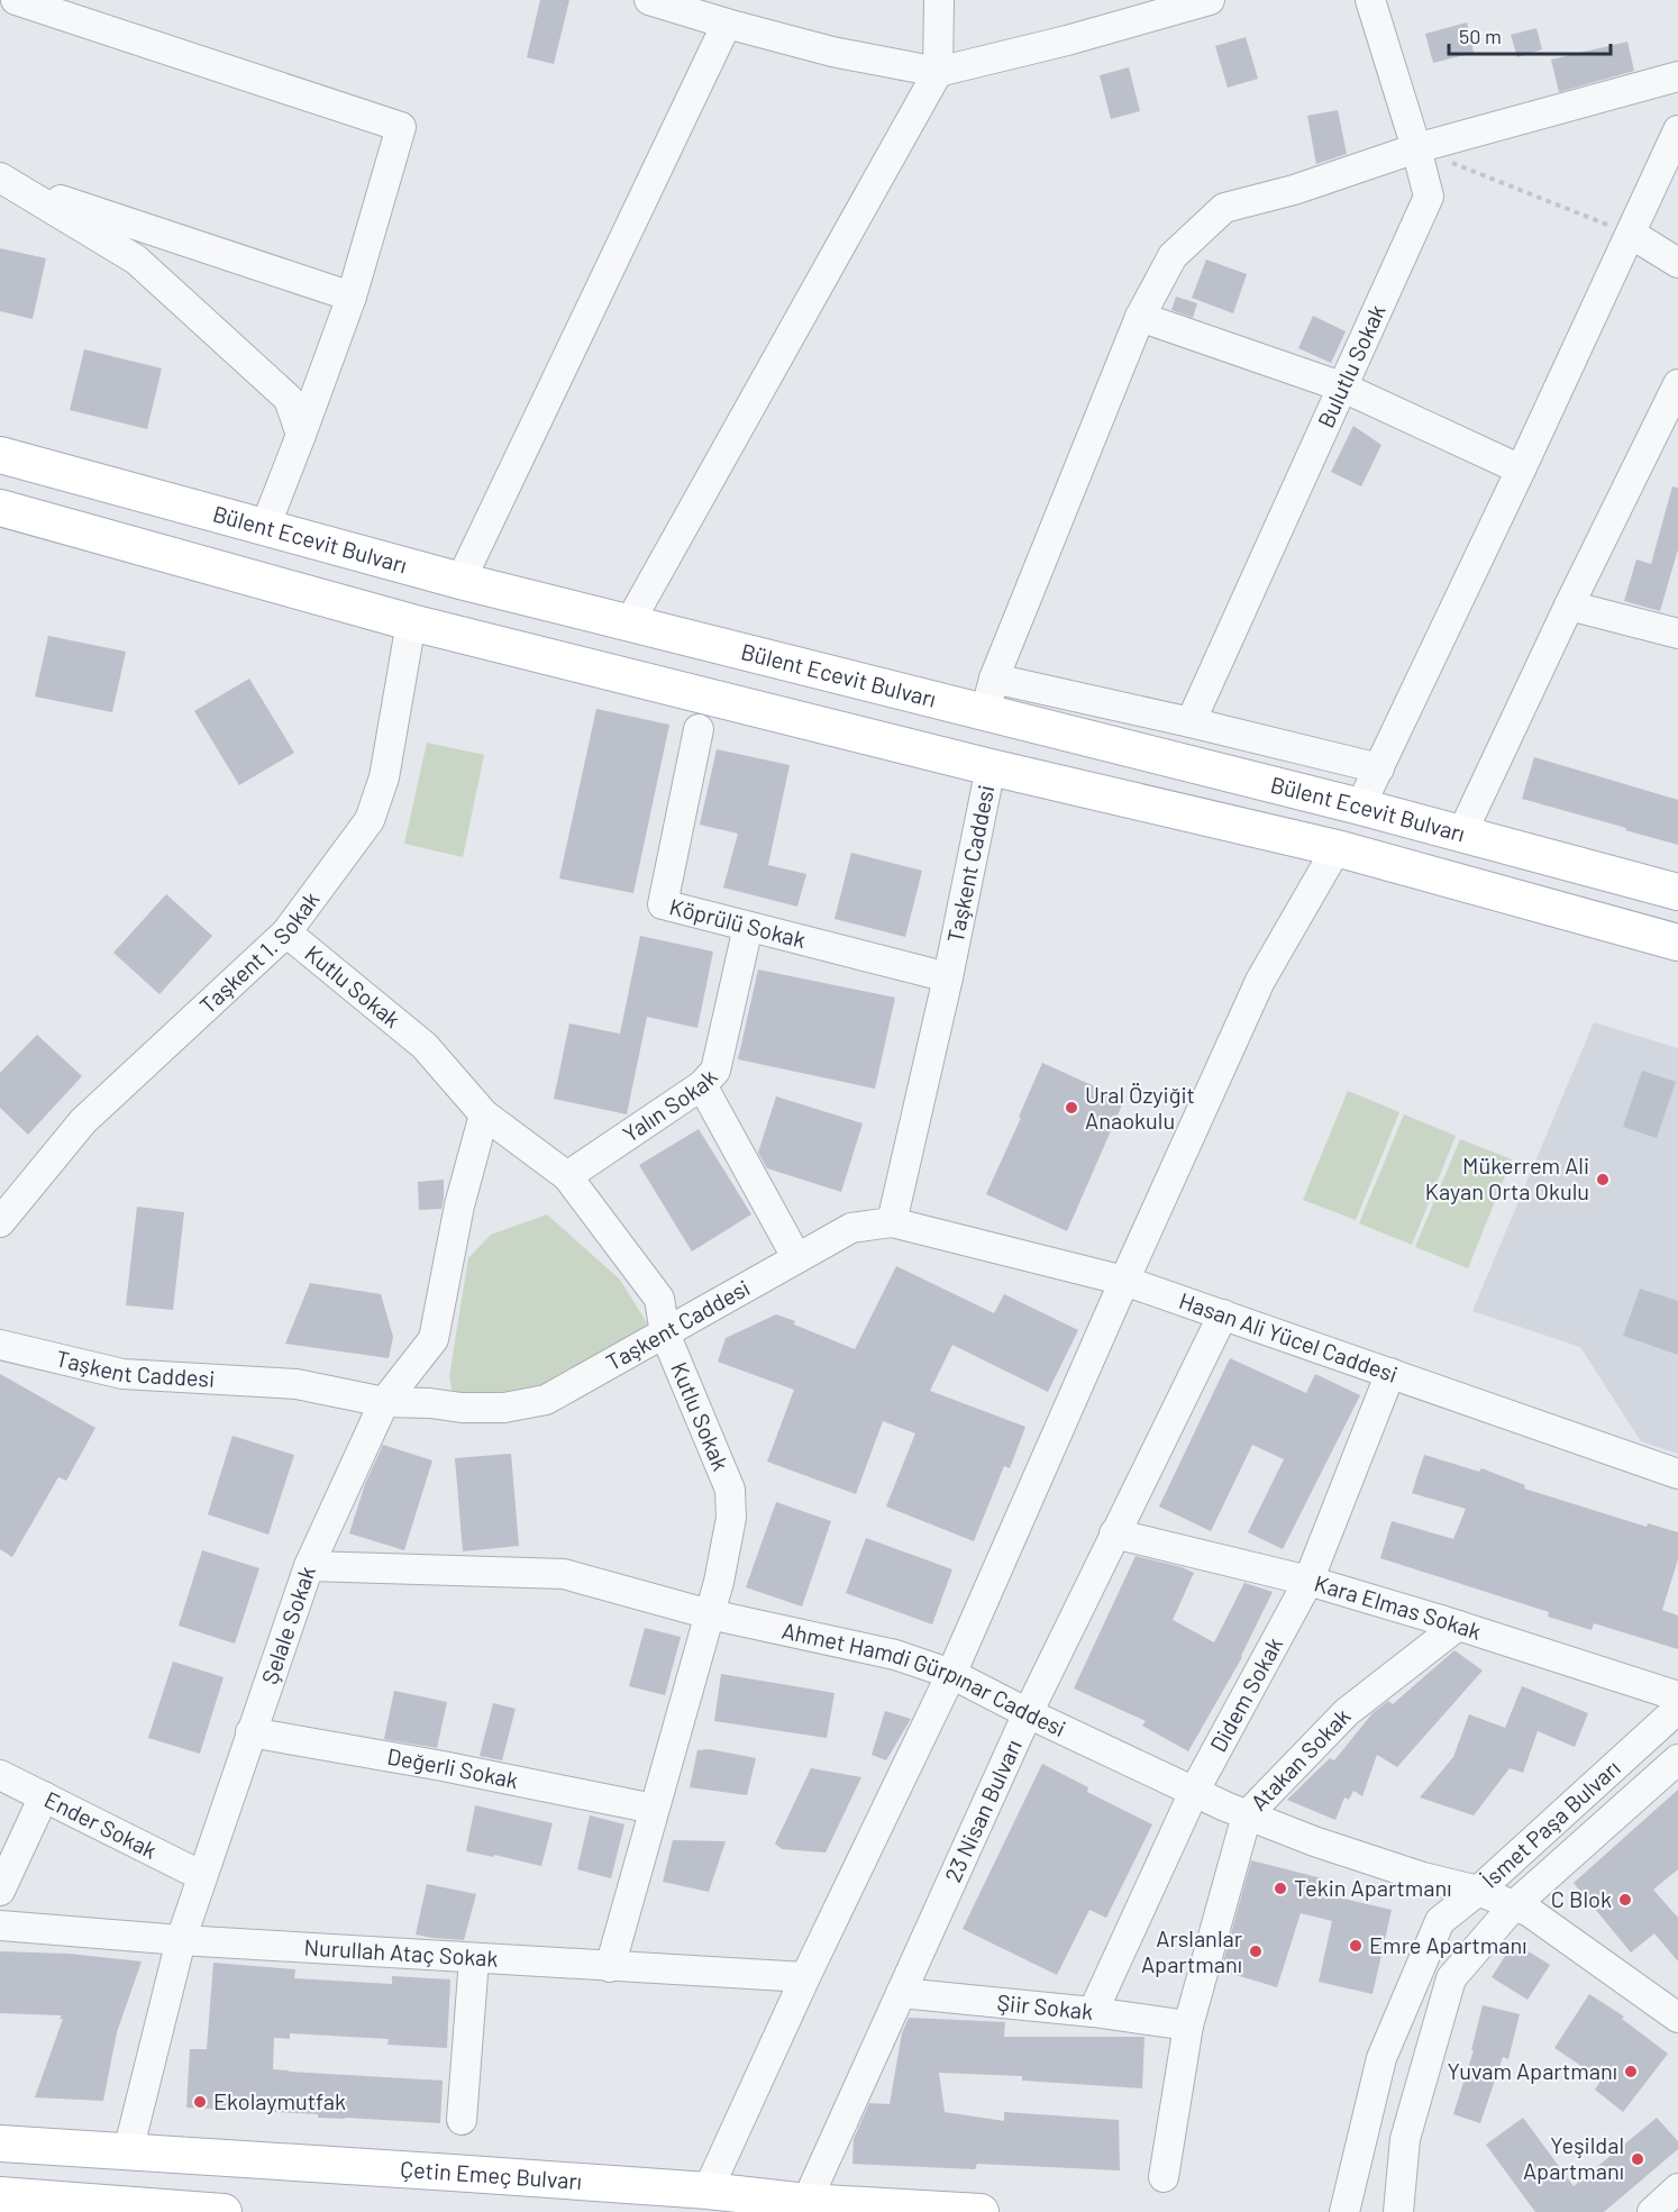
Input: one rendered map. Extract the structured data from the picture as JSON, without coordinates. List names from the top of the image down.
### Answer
{
  "streets": {
    "main road": ["Bülent Ecevit Bulvarı", "Çetin Emeç Bulvarı"],
    "street": [
      "Bulutlu Sokak",
      "Taşkent Caddesi",
      "Köprülü Sokak",
      "Taşkent 1. Sokak",
      "Kutlu Sokak",
      "Yalın Sokak",
      "Hasan Ali Yücel Caddesi",
      "Kara Elmas Sokak",
      "Şelale Sokak",
      "Ahmet Hamdi Gürpınar Caddesi",
      "Didem Sokak",
      "Atakan Sokak",
      "Değerli Sokak",
      "23 Nisan Bulvarı",
      "İsmet Paşa Bulvarı",
      "Ender Sokak",
      "Nurullah Ataç Sokak",
      "Şiir Sokak"
    ]
  },
  "crossings": [
    ["Bülent Ecevit Bulvarı", "Taşkent Caddesi"],
    ["Bülent Ecevit Bulvarı", "Taşkent 1. Sokak"],
    ["Taşkent Caddesi", "Köprülü Sokak"],
    ["Taşkent Caddesi", "Kutlu Sokak"],
    ["Taşkent Caddesi", "Hasan Ali Yücel Caddesi"],
    ["Taşkent Caddesi", "Şelale Sokak"],
    ["Köprülü Sokak", "Yalın Sokak"],
    ["Taşkent 1. Sokak", "Kutlu Sokak"],
    ["Kutlu Sokak", "Yalın Sokak"],
    ["Kutlu Sokak", "Şelale Sokak"],
    ["Kutlu Sokak", "Ahmet Hamdi Gürpınar Caddesi"],
    ["Kutlu Sokak", "Değerli Sokak"],
    ["Kutlu Sokak", "Nurullah Ataç Sokak"],
    ["Hasan Ali Yücel Caddesi", "Didem Sokak"],
    ["Hasan Ali Yücel Caddesi", "23 Nisan Bulvarı"],
    ["Kara Elmas Sokak", "Didem Sokak"],
    ["Kara Elmas Sokak", "Atakan Sokak"],
    ["Kara Elmas Sokak", "23 Nisan Bulvarı"],
    ["Şelale Sokak", "Ahmet Hamdi Gürpınar Caddesi"],
    ["Şelale Sokak", "Değerli Sokak"],
    ["Şelale Sokak", "Ender Sokak"],
    ["Şelale Sokak", "Nurullah Ataç Sokak"],
    ["Şelale Sokak", "Çetin Emeç Bulvarı"],
    ["Ahmet Hamdi Gürpınar Caddesi", "Didem Sokak"],
    ["Ahmet Hamdi Gürpınar Caddesi", "Atakan Sokak"],
    ["Ahmet Hamdi Gürpınar Caddesi", "23 Nisan Bulvarı"],
    ["Ahmet Hamdi Gürpınar Caddesi", "İsmet Paşa Bulvarı"],
    ["Didem Sokak", "Şiir Sokak"],
    ["Atakan Sokak", "Şiir Sokak"],
    ["23 Nisan Bulvarı", "Şiir Sokak"],
    ["23 Nisan Bulvarı", "Çetin Emeç Bulvarı"]
  ],
  "places": [
    "Ural Özyiğit Anaokulu",
    "Mükerrem Ali Kayan Orta Okulu",
    "Tekin Apartmanı",
    "C Blok",
    "Emre Apartmanı",
    "Arslanlar Apartmanı",
    "Yuvam Apartmanı",
    "Ekolaymutfak",
    "Yeşildal Apartmanı"
  ],
  "scale_bar": "50 m"
}
